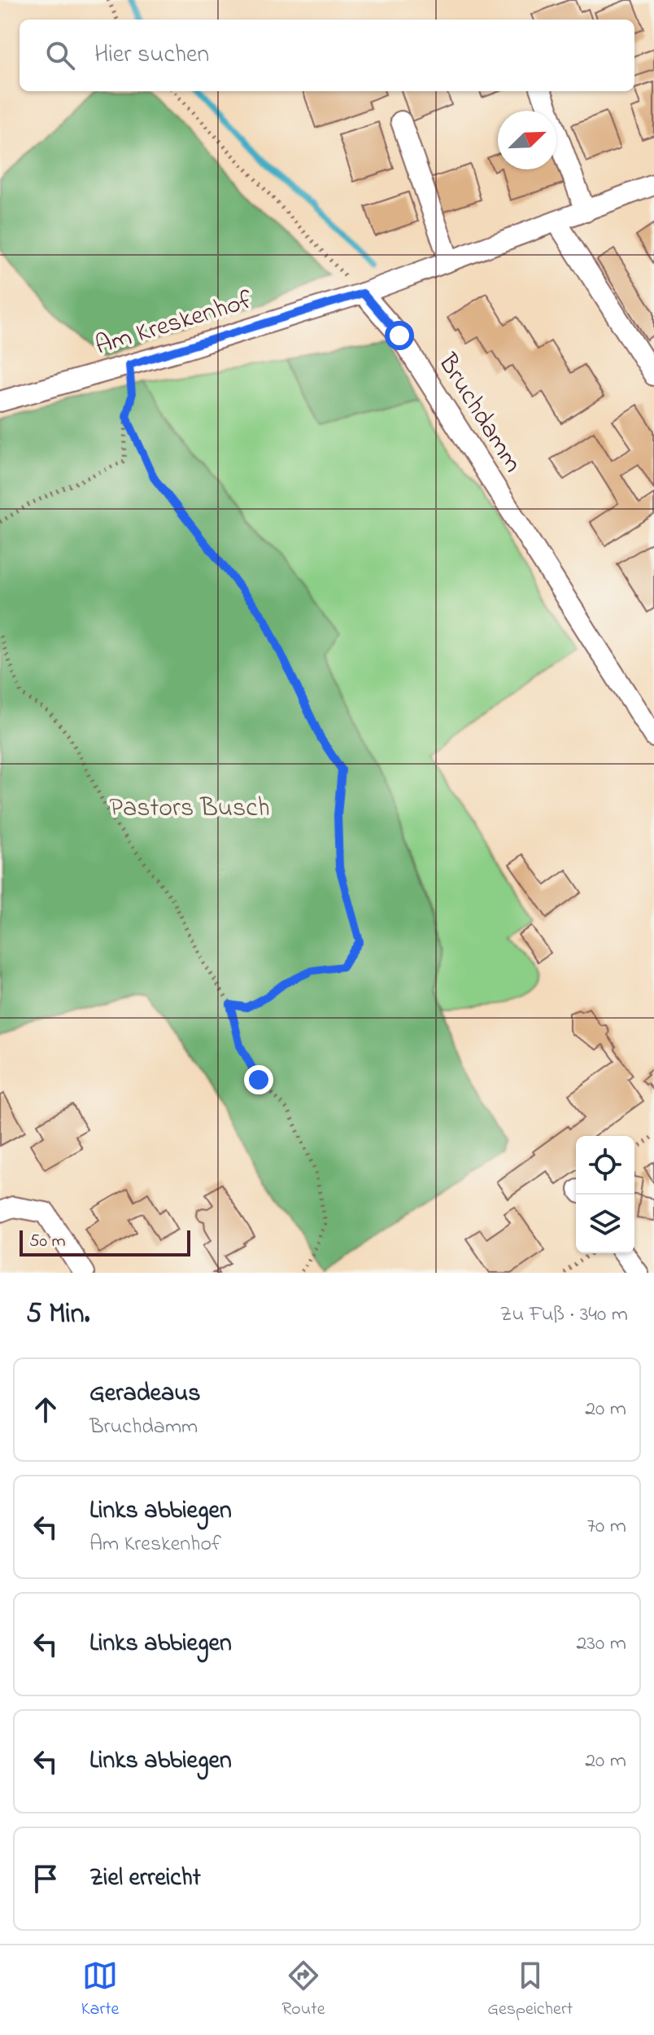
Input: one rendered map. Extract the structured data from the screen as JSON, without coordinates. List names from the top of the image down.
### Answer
{
  "streets": {
    "street": ["Am Kreskenhof", "Bruchdamm"]
  },
  "crossings": [
    ["Am Kreskenhof", "Bruchdamm"]
  ],
  "parks": ["Pastors Busch"],
  "scale_bar": "50 m",
  "north": "top right",
  "page": {
    "search": "Hier suchen",
    "scale": "50 m",
    "heading": ["5 Min.", "Zu Fuß · 340 m"],
    "list": [
      ["Geradeaus", "Bruchdamm", "20 m"],
      ["Links abbiegen", "Am Kreskenhof", "70 m"],
      ["Links abbiegen", "230 m"],
      ["Links abbiegen", "20 m"],
      "Ziel erreicht"
    ],
    "nav": ["Karte", "Route", "Gespeichert"]
  }
}
